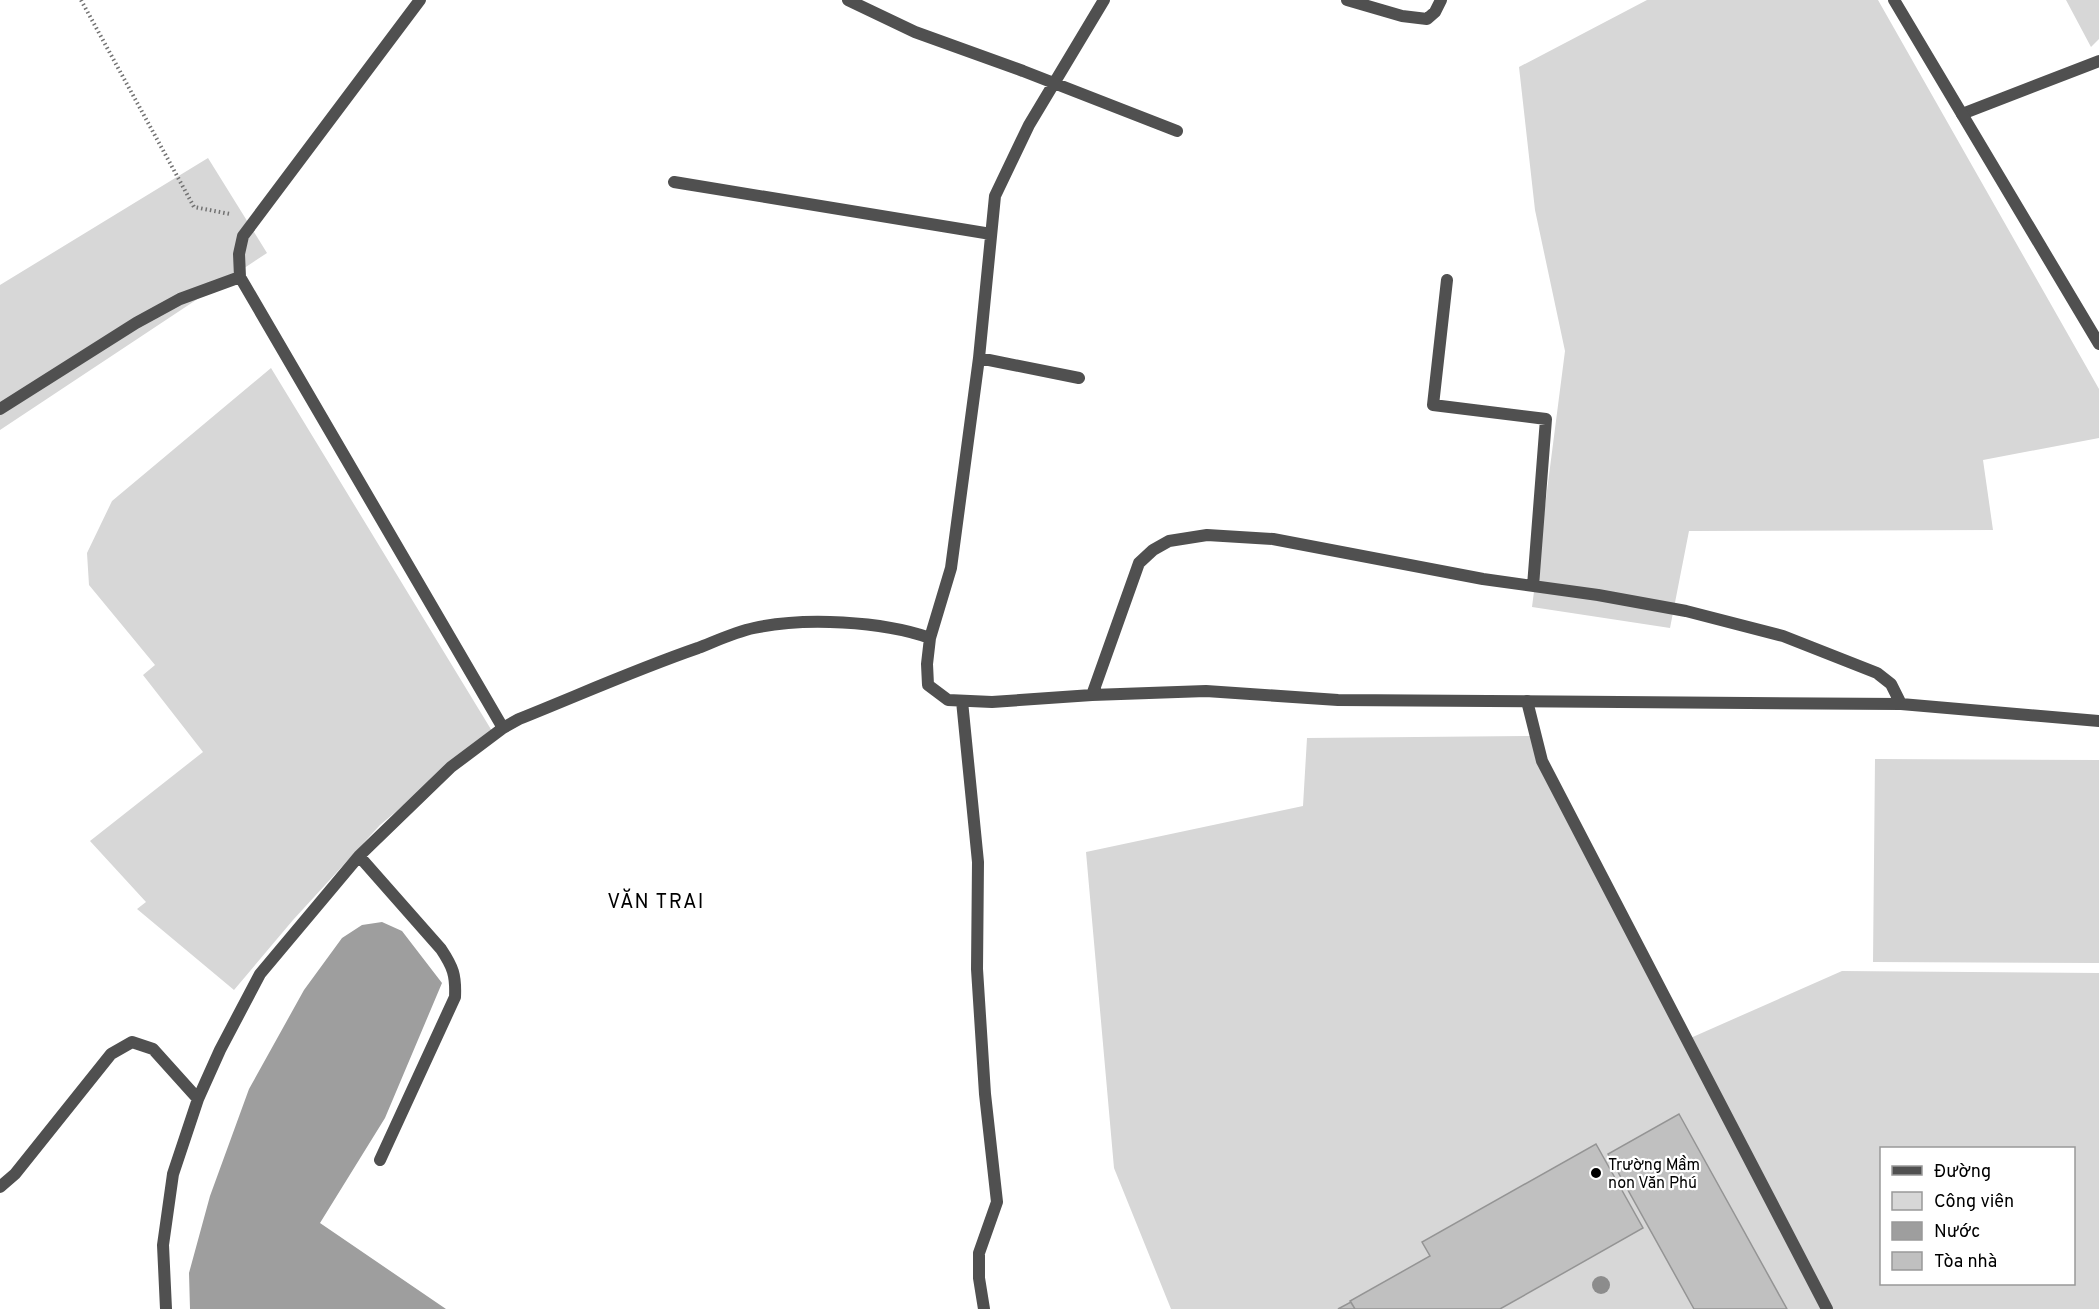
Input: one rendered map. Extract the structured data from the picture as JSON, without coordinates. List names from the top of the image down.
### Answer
{
  "districts": ["VĂN TRAI"],
  "places": ["Trường Mầm non Văn Phú"],
  "legend": [
    "Đường",
    "Công viên",
    "Nước",
    "Tòa nhà"
  ]
}
